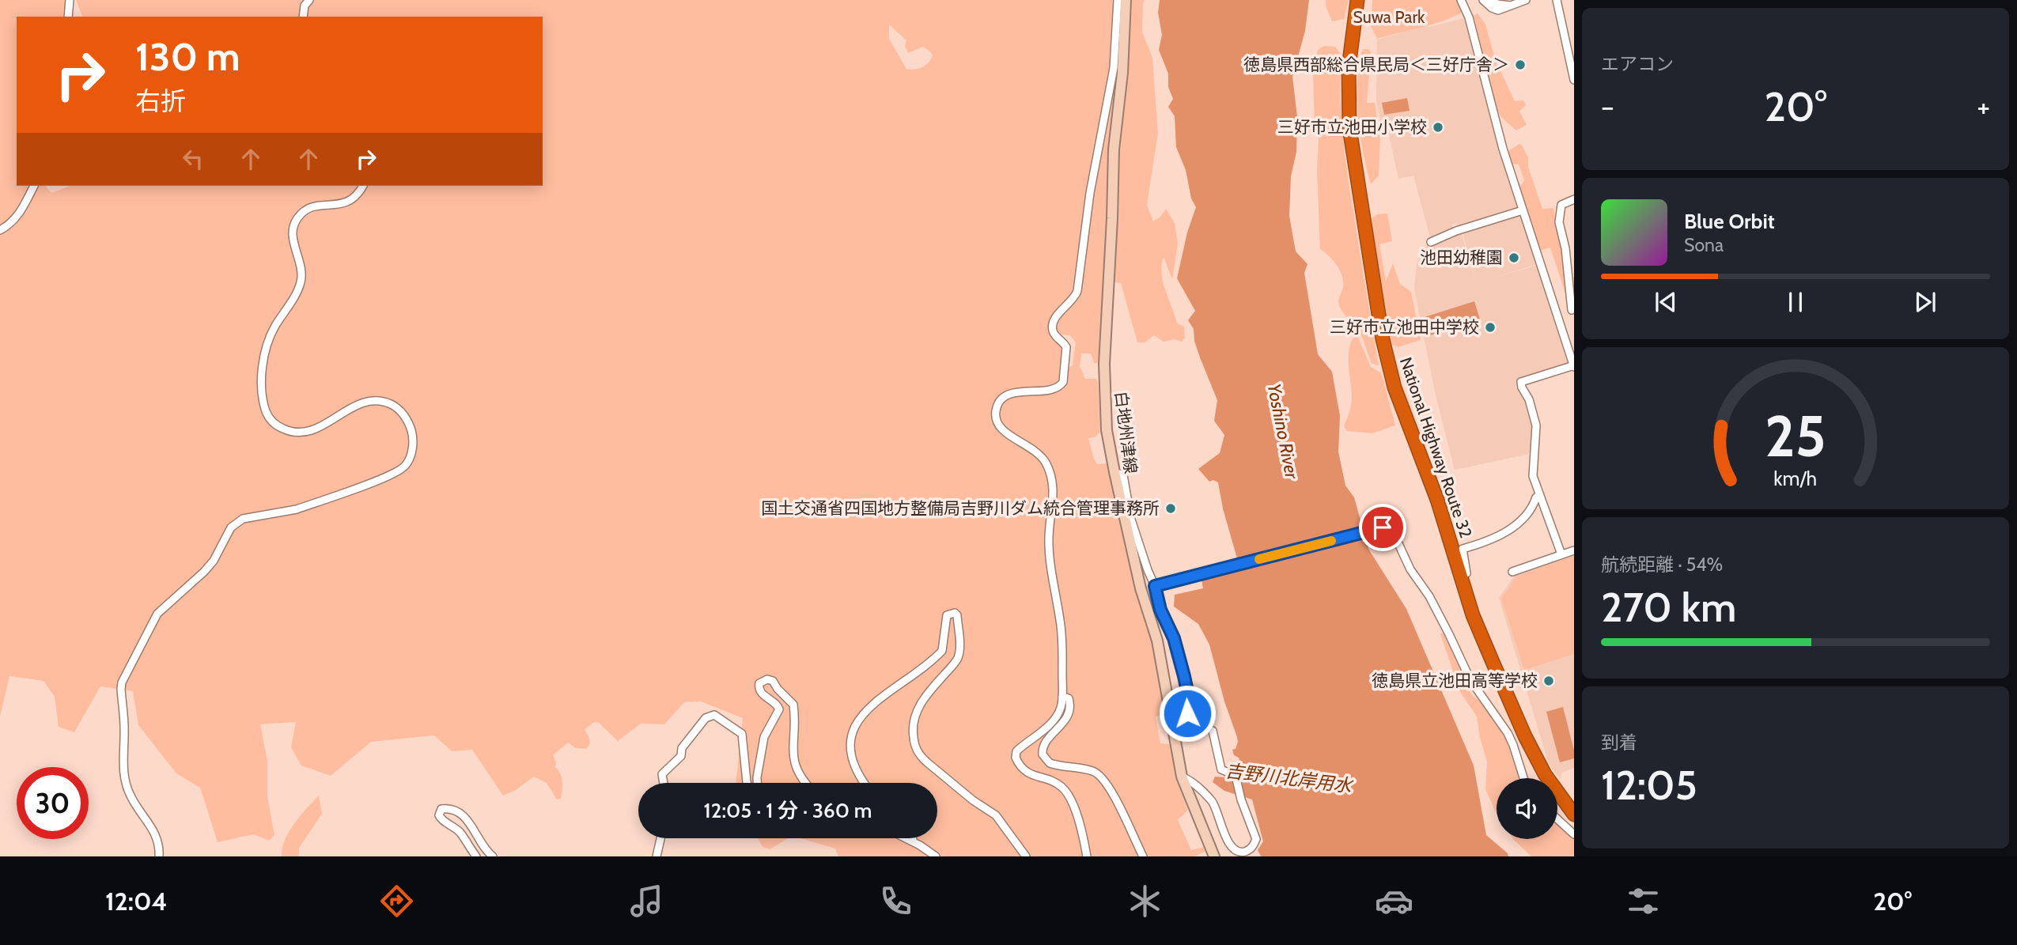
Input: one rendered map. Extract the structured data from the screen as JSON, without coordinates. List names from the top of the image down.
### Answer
{
  "streets": {
    "highway": ["National Highway Route 32"],
    "main road": ["白地州津線"]
  },
  "water": ["Yoshino River", "吉野川北岸用水"],
  "parks": ["Suwa Park"],
  "places": [
    "徳島県西部総合県民局＜三好庁舎＞",
    "三好市立池田小学校",
    "池田幼稚園",
    "三好市立池田中学校",
    "国土交通省四国地方整備局吉野川ダム統合管理事務所",
    "徳島県立池田高等学校"
  ],
  "page": {
    "tile": [
      "エアコン",
      ["航続距離 · 54%", "270 km"],
      ["到着", "12:05"]
    ],
    "turn": ["130 m", "右折"],
    "heat": ["−", "20°", "+"],
    "song": ["Blue Orbit", "Sona"],
    "limit": "30",
    "trip": "12:05 · 1 分 · 360 m",
    "tabs": ["12:04", "20°"],
    "gauge": ["25", "km/h"]
  }
}
